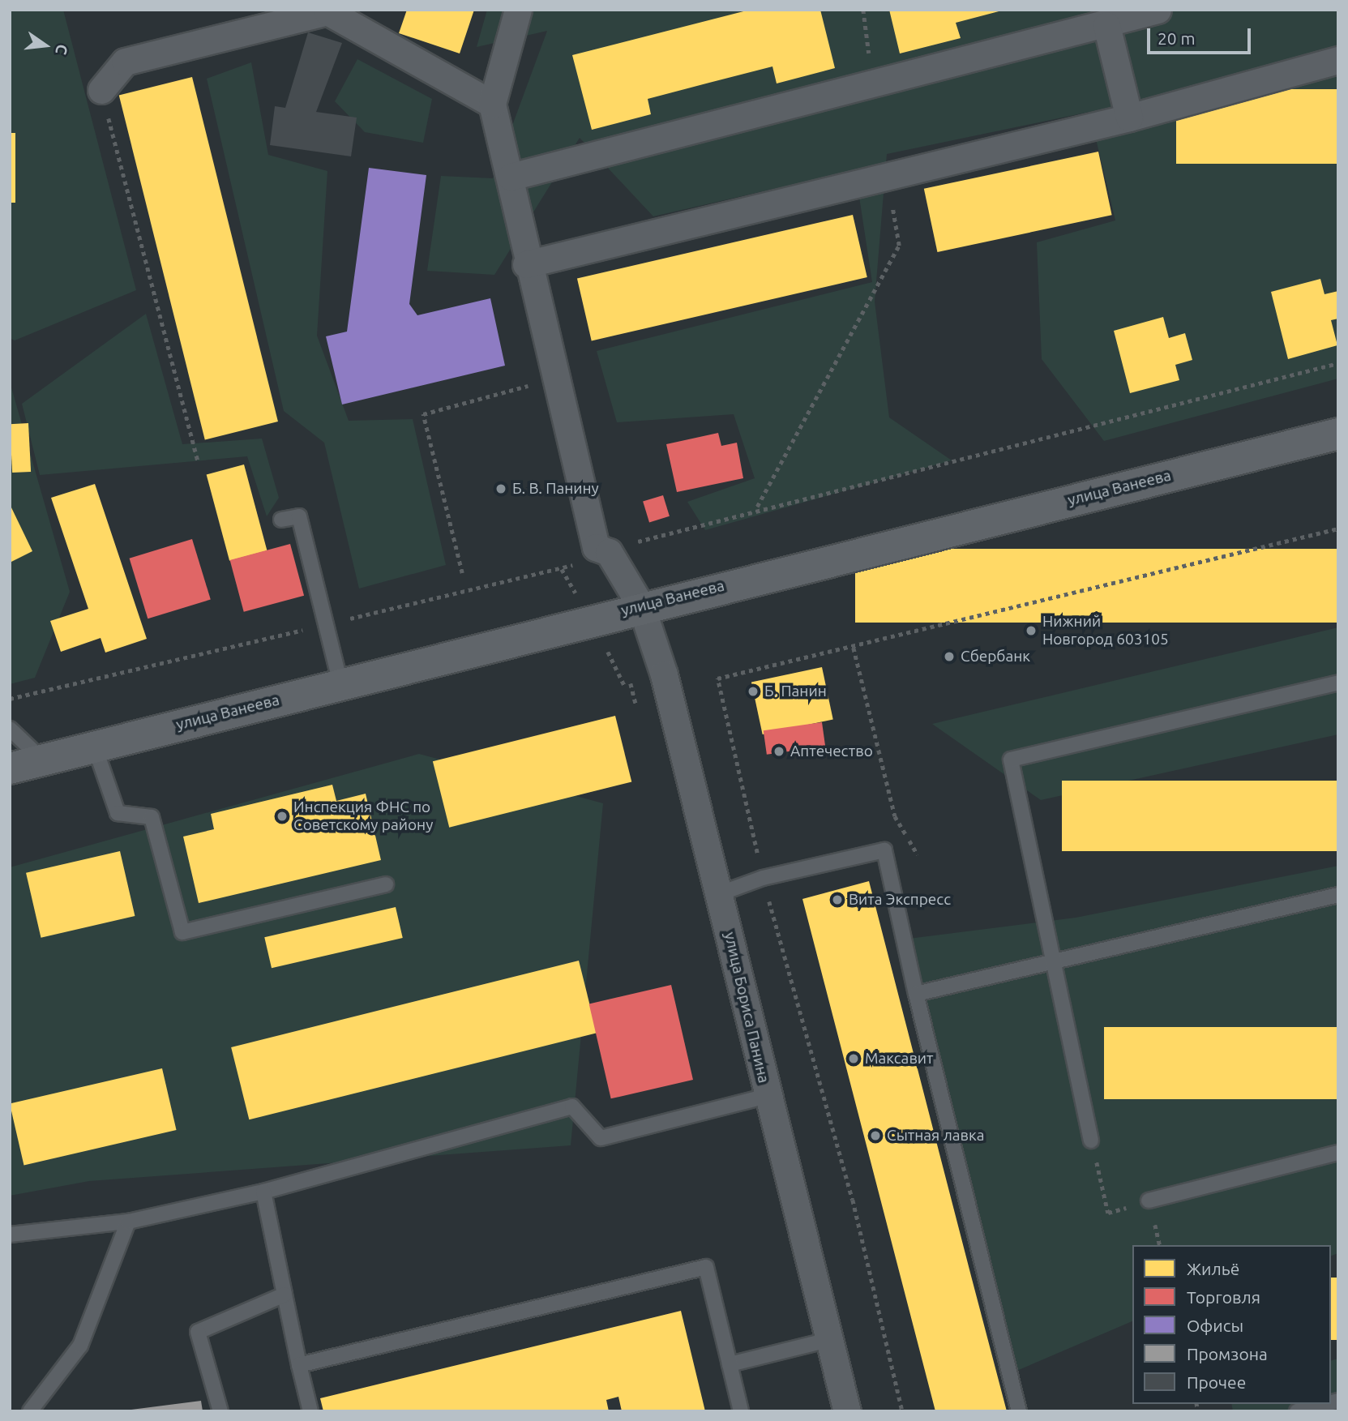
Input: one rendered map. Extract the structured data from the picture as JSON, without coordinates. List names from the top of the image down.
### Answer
{
  "streets": {
    "main road": ["улица Ванеева"],
    "street": ["улица Бориса Панина"]
  },
  "crossings": [
    ["улица Ванеева", "улица Бориса Панина"]
  ],
  "places": [
    "Б. В. Панину",
    "Нижний Новгород 603105",
    "Сбербанк",
    "Б. Панин",
    "Аптечество",
    "Инспекция ФНС по Советскому району",
    "Вита Экспресс",
    "Максавит",
    "Сытная лавка"
  ],
  "legend": [
    "Жильё",
    "Торговля",
    "Офисы",
    "Промзона",
    "Прочее"
  ],
  "scale_bar": "20 m",
  "north": "right"
}
